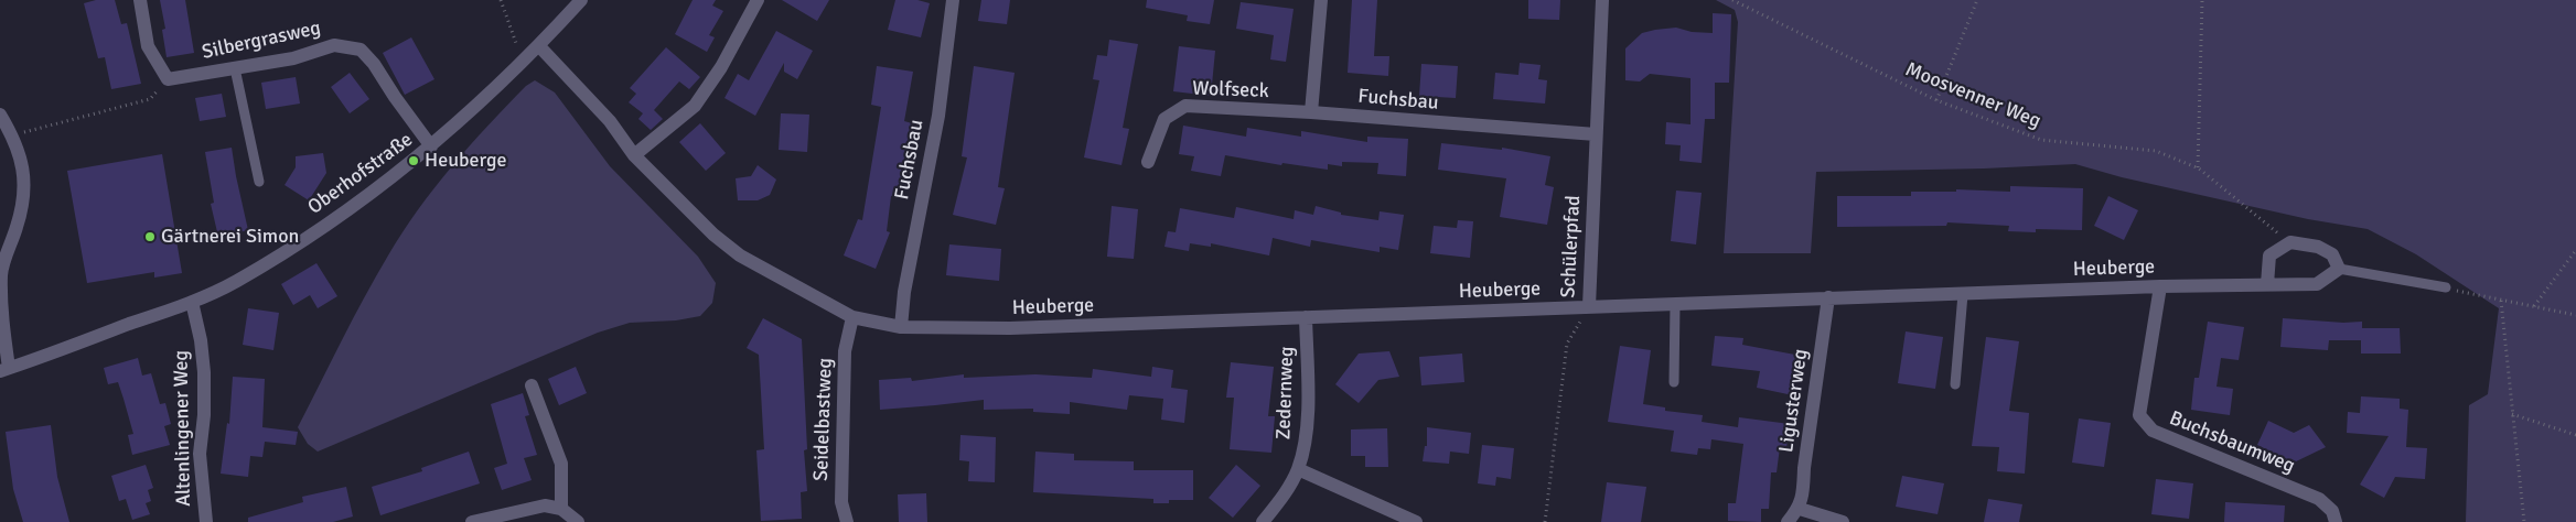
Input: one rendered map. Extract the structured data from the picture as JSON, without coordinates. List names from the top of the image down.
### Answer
{
  "streets": {
    "street": [
      "Silbergrasweg",
      "Wolfseck",
      "Fuchsbau",
      "Oberhofstraße",
      "Schülerpfad",
      "Heuberge",
      "Zedernweg",
      "Ligusterweg",
      "Seidelbastweg",
      "Altenlingener Weg",
      "Buchsbaumweg"
    ],
    "path": ["Moosvenner Weg"]
  },
  "crossings": [
    ["Silbergrasweg", "Oberhofstraße"],
    ["Wolfseck", "Fuchsbau"],
    ["Fuchsbau", "Schülerpfad"],
    ["Fuchsbau", "Heuberge"],
    ["Oberhofstraße", "Heuberge"],
    ["Oberhofstraße", "Altenlingener Weg"],
    ["Schülerpfad", "Heuberge"],
    ["Heuberge", "Zedernweg"],
    ["Heuberge", "Ligusterweg"],
    ["Heuberge", "Seidelbastweg"],
    ["Heuberge", "Buchsbaumweg"]
  ],
  "places": ["Heuberge", "Gärtnerei Simon"]
}
